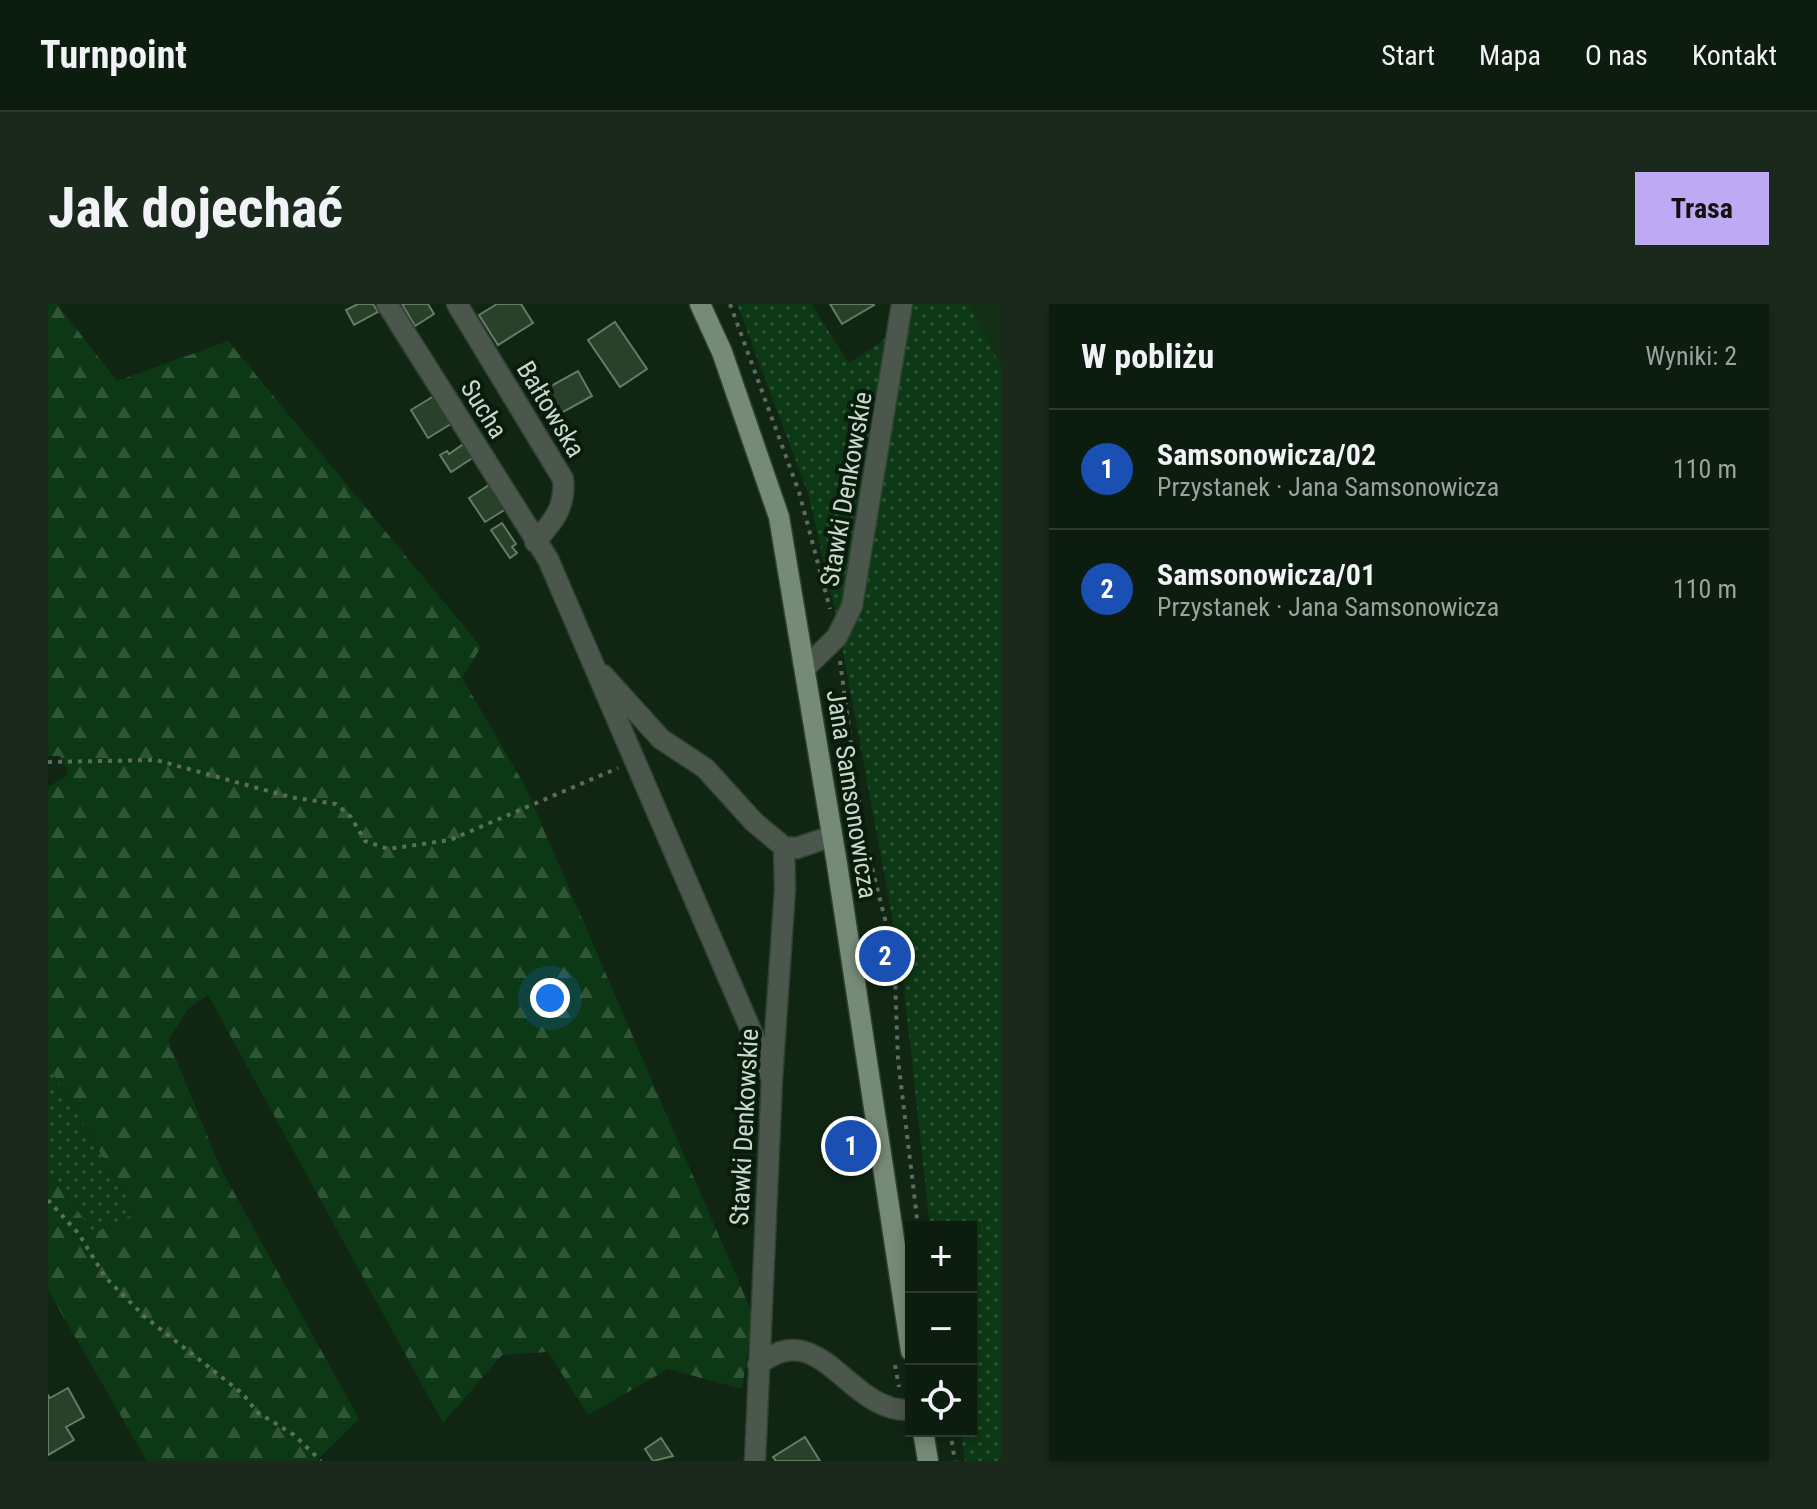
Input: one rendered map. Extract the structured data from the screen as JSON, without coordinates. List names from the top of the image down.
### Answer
{
  "streets": {
    "main road": ["Jana Samsonowicza"],
    "street": ["Sucha", "Bałtowska", "Stawki Denkowskie"]
  },
  "crossings": [
    ["Sucha", "Bałtowska"],
    ["Stawki Denkowskie", "Jana Samsonowicza"]
  ],
  "page": {
    "header": "Turnpoint",
    "nav": [
      "Start",
      "Mapa",
      "O nas",
      "Kontakt"
    ],
    "buttons": "Trasa",
    "title": "Jak dojechać",
    "heading": ["W pobliżu", "Wyniki: 2"],
    "list": [
      {
        "mark": "1",
        "name": "Samsonowicza/02",
        "note": "Przystanek · Jana Samsonowicza",
        "value": "110 m"
      },
      {
        "mark": "2",
        "name": "Samsonowicza/01",
        "note": "Przystanek · Jana Samsonowicza",
        "value": "110 m"
      }
    ],
    "pins": ["2", "1"],
    "map_buttons": ["+", "−"]
  }
}
